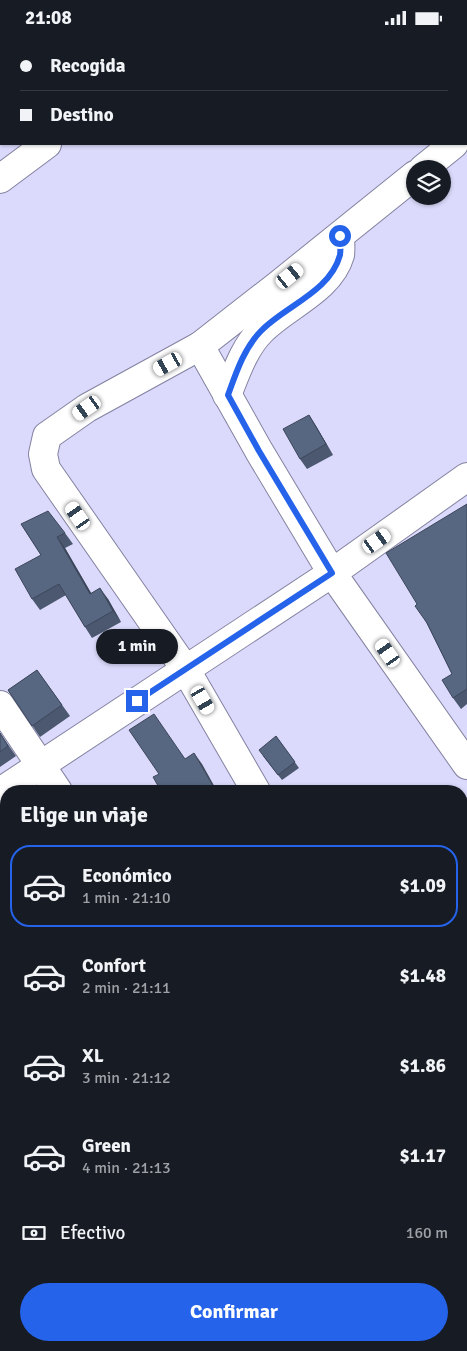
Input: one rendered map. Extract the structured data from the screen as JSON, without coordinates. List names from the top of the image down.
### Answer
{
  "page": {
    "status": "21:08",
    "banner": ["Recogida", "Destino"],
    "bubble": "1 min",
    "heading": "Elige un viaje",
    "list": [
      {
        "name": "Económico",
        "note": "1 min · 21:10",
        "value": "$1.09"
      },
      {
        "name": "Confort",
        "note": "2 min · 21:11",
        "value": "$1.48"
      },
      {
        "name": "XL",
        "note": "3 min · 21:12",
        "value": "$1.86"
      },
      {
        "name": "Green",
        "note": "4 min · 21:13",
        "value": "$1.17"
      }
    ],
    "pay": ["Efectivo", "160 m"],
    "buttons": "Confirmar"
  }
}
